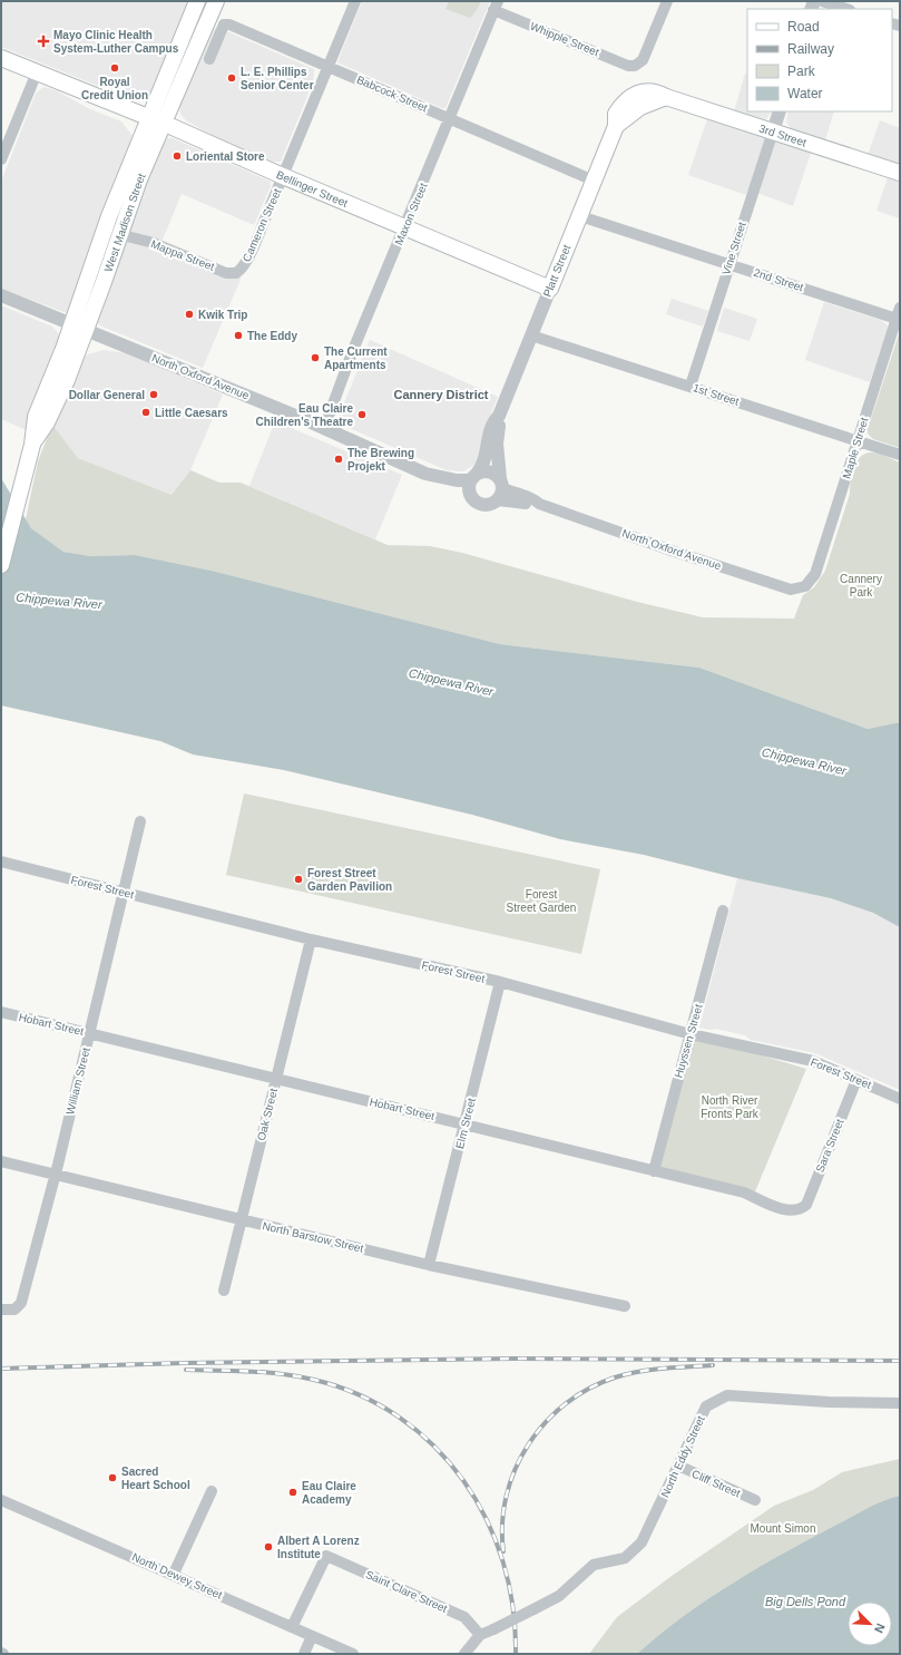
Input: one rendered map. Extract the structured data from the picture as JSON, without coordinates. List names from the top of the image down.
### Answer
{
  "streets": {
    "main road": [
      "3rd Street",
      "Bellinger Street",
      "West Madison Street",
      "Platt Street"
    ],
    "street": [
      "Whipple Street",
      "Babcock Street",
      "Maxon Street",
      "Cameron Street",
      "Vine Street",
      "Mappa Street",
      "2nd Street",
      "North Oxford Avenue",
      "1st Street",
      "Maple Street",
      "Forest Street",
      "Hobart Street",
      "Huyssen Street",
      "William Street",
      "Oak Street",
      "Elm Street",
      "Sara Street",
      "North Barstow Street",
      "North Eddy Street",
      "Cliff Street",
      "North Dewey Street",
      "Saint Clare Street"
    ]
  },
  "crossings": [
    ["Whipple Street", "Maxon Street"],
    ["Babcock Street", "Maxon Street"],
    ["Babcock Street", "Cameron Street"],
    ["Babcock Street", "Platt Street"],
    ["3rd Street", "Vine Street"],
    ["3rd Street", "Platt Street"],
    ["Bellinger Street", "Maxon Street"],
    ["Bellinger Street", "West Madison Street"],
    ["Bellinger Street", "Cameron Street"],
    ["Bellinger Street", "Platt Street"],
    ["Maxon Street", "North Oxford Avenue"],
    ["West Madison Street", "Mappa Street"],
    ["West Madison Street", "North Oxford Avenue"],
    ["Cameron Street", "Mappa Street"],
    ["Vine Street", "2nd Street"],
    ["Vine Street", "1st Street"],
    ["Platt Street", "2nd Street"],
    ["Platt Street", "North Oxford Avenue"],
    ["Platt Street", "1st Street"],
    ["2nd Street", "Maple Street"],
    ["North Oxford Avenue", "Maple Street"],
    ["1st Street", "Maple Street"],
    ["Forest Street", "Huyssen Street"],
    ["Forest Street", "William Street"],
    ["Forest Street", "Oak Street"],
    ["Forest Street", "Elm Street"],
    ["Forest Street", "Sara Street"],
    ["Hobart Street", "Huyssen Street"],
    ["Hobart Street", "William Street"],
    ["Hobart Street", "Oak Street"],
    ["Hobart Street", "Elm Street"],
    ["Hobart Street", "Sara Street"],
    ["William Street", "North Barstow Street"],
    ["Oak Street", "North Barstow Street"],
    ["Elm Street", "North Barstow Street"],
    ["North Eddy Street", "Cliff Street"],
    ["North Eddy Street", "Saint Clare Street"],
    ["North Dewey Street", "Saint Clare Street"]
  ],
  "districts": ["Cannery District"],
  "water": ["Chippewa River", "Big Dells Pond"],
  "parks": [
    "Cannery Park",
    "Forest Street Garden",
    "North River Fronts Park",
    "Mount Simon"
  ],
  "places": {
    "health": ["Mayo Clinic Health System-Luther Campus"],
    "other": [
      "Royal Credit Union",
      "L. E. Phillips Senior Center",
      "Loriental Store",
      "Kwik Trip",
      "The Eddy",
      "The Current Apartments",
      "Dollar General",
      "Little Caesars",
      "Eau Claire Children's Theatre",
      "The Brewing Projekt",
      "Forest Street Garden Pavilion",
      "Sacred Heart School",
      "Eau Claire Academy",
      "Albert A Lorenz Institute"
    ]
  },
  "legend": [
    "Road",
    "Railway",
    "Park",
    "Water"
  ],
  "north": "bottom right"
}
